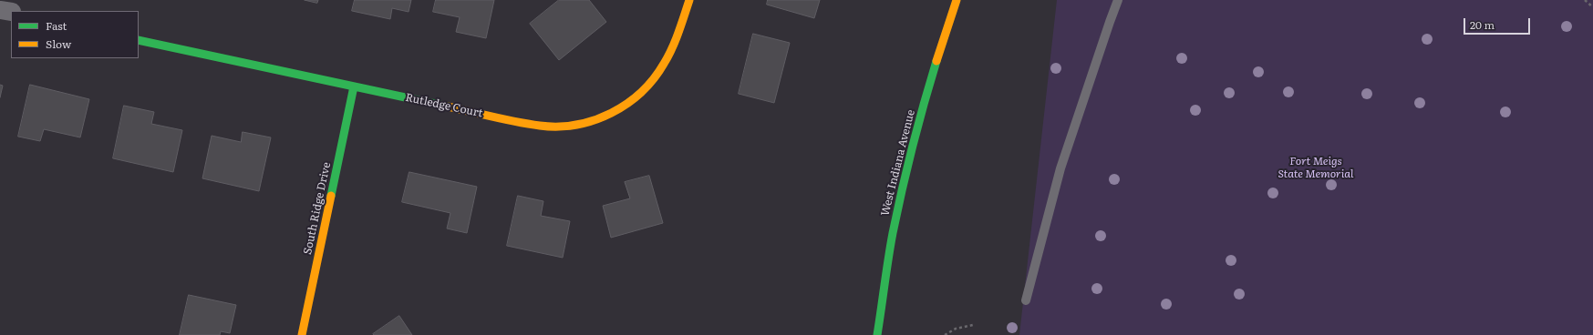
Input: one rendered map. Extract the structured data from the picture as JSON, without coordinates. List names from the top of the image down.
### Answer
{
  "streets": {
    "street": ["Rutledge Court", "West Indiana Avenue", "South Ridge Drive"]
  },
  "crossings": [
    ["Rutledge Court", "South Ridge Drive"]
  ],
  "parks": ["Fort Meigs State Memorial"],
  "legend": ["Fast", "Slow"],
  "scale_bar": "20 m"
}
